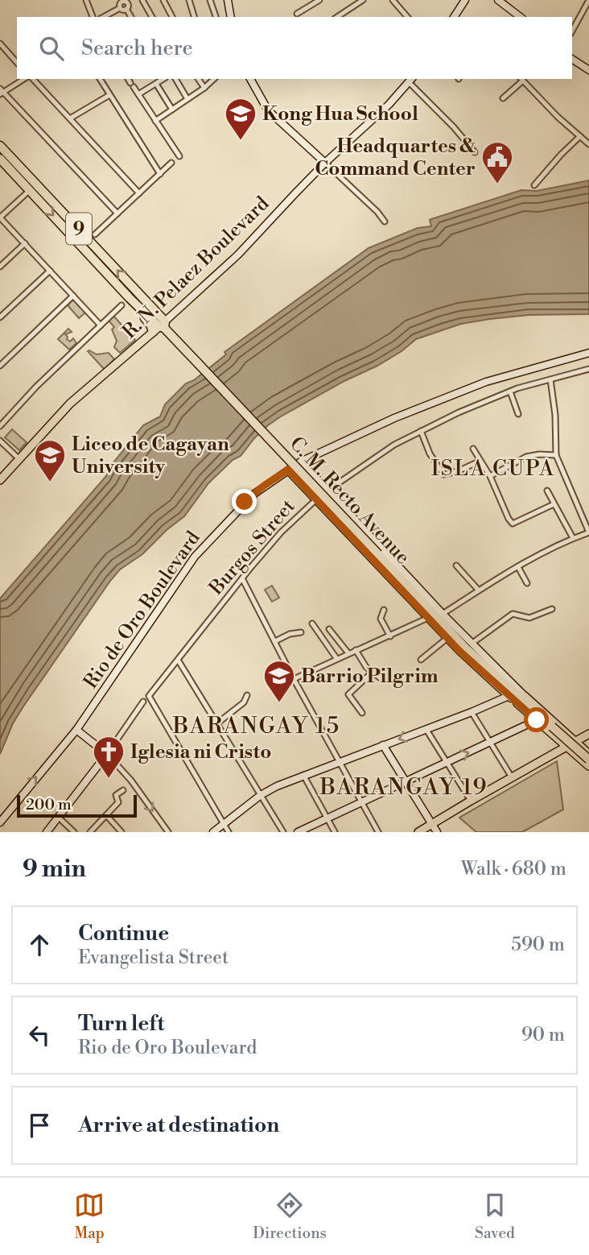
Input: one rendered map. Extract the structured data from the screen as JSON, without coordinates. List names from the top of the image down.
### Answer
{
  "streets": {
    "highway": ["9", "C. M. Recto Avenue"],
    "main road": ["R. N. Pelaez Boulevard", "Burgos Street", "Rio de Oro Boulevard"]
  },
  "crossings": [
    ["R. N. Pelaez Boulevard", "C. M. Recto Avenue"]
  ],
  "districts": ["ISLA CUPA", "BARANGAY 15", "BARANGAY 19"],
  "places": {
    "school or university": ["Kong Hua School", "Liceo de Cagayan University", "Barrio Pilgrim"],
    "public building": ["Headquartes & Command Center"],
    "church": ["Iglesia ni Cristo"]
  },
  "scale_bar": "200 m",
  "page": {
    "search": "Search here",
    "scale": "200 m",
    "heading": ["9 min", "Walk · 680 m"],
    "list": [
      ["Continue", "Evangelista Street", "590 m"],
      ["Turn left", "Rio de Oro Boulevard", "90 m"],
      "Arrive at destination"
    ],
    "nav": ["Map", "Directions", "Saved"]
  }
}
